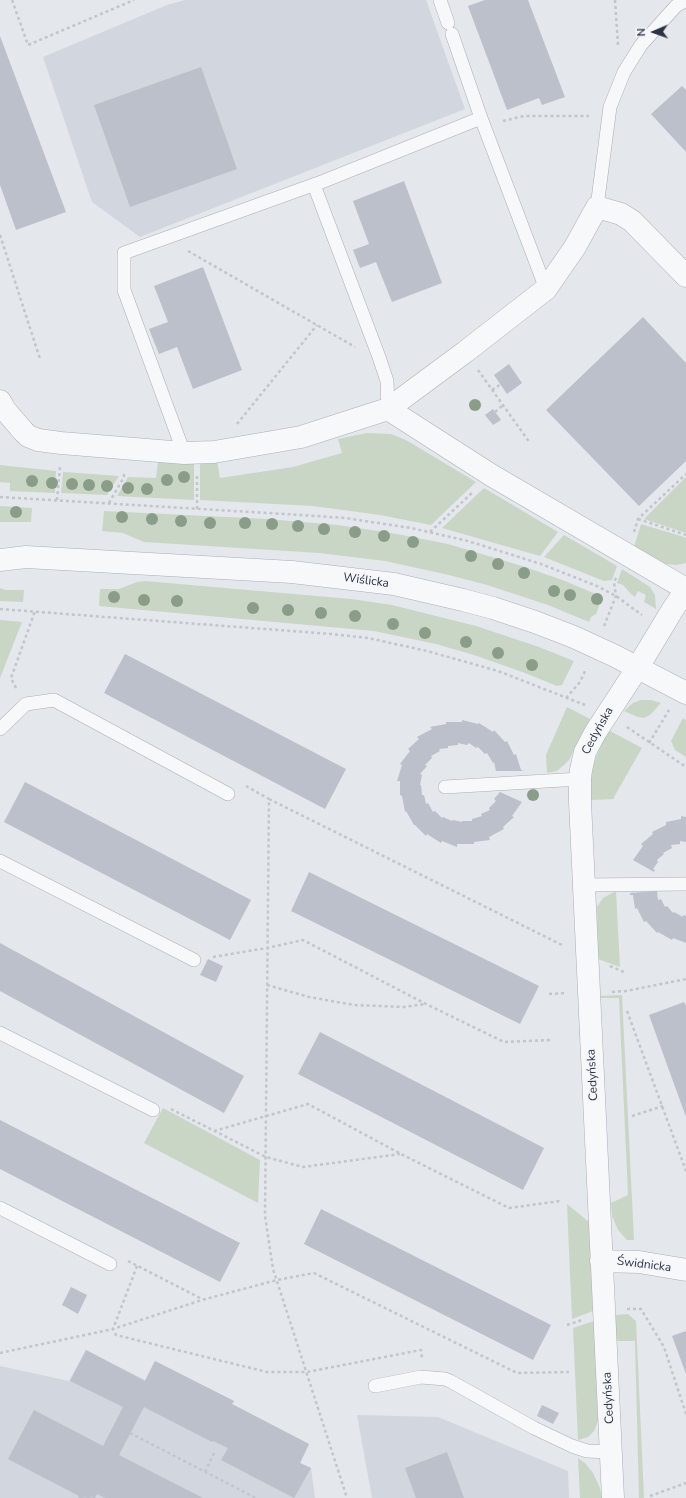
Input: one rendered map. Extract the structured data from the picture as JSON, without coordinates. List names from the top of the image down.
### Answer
{
  "streets": {
    "street": ["Wiślicka", "Cedyńska", "Świdnicka"]
  },
  "crossings": [
    ["Wiślicka", "Cedyńska"],
    ["Cedyńska", "Świdnicka"]
  ],
  "north": "left"
}
